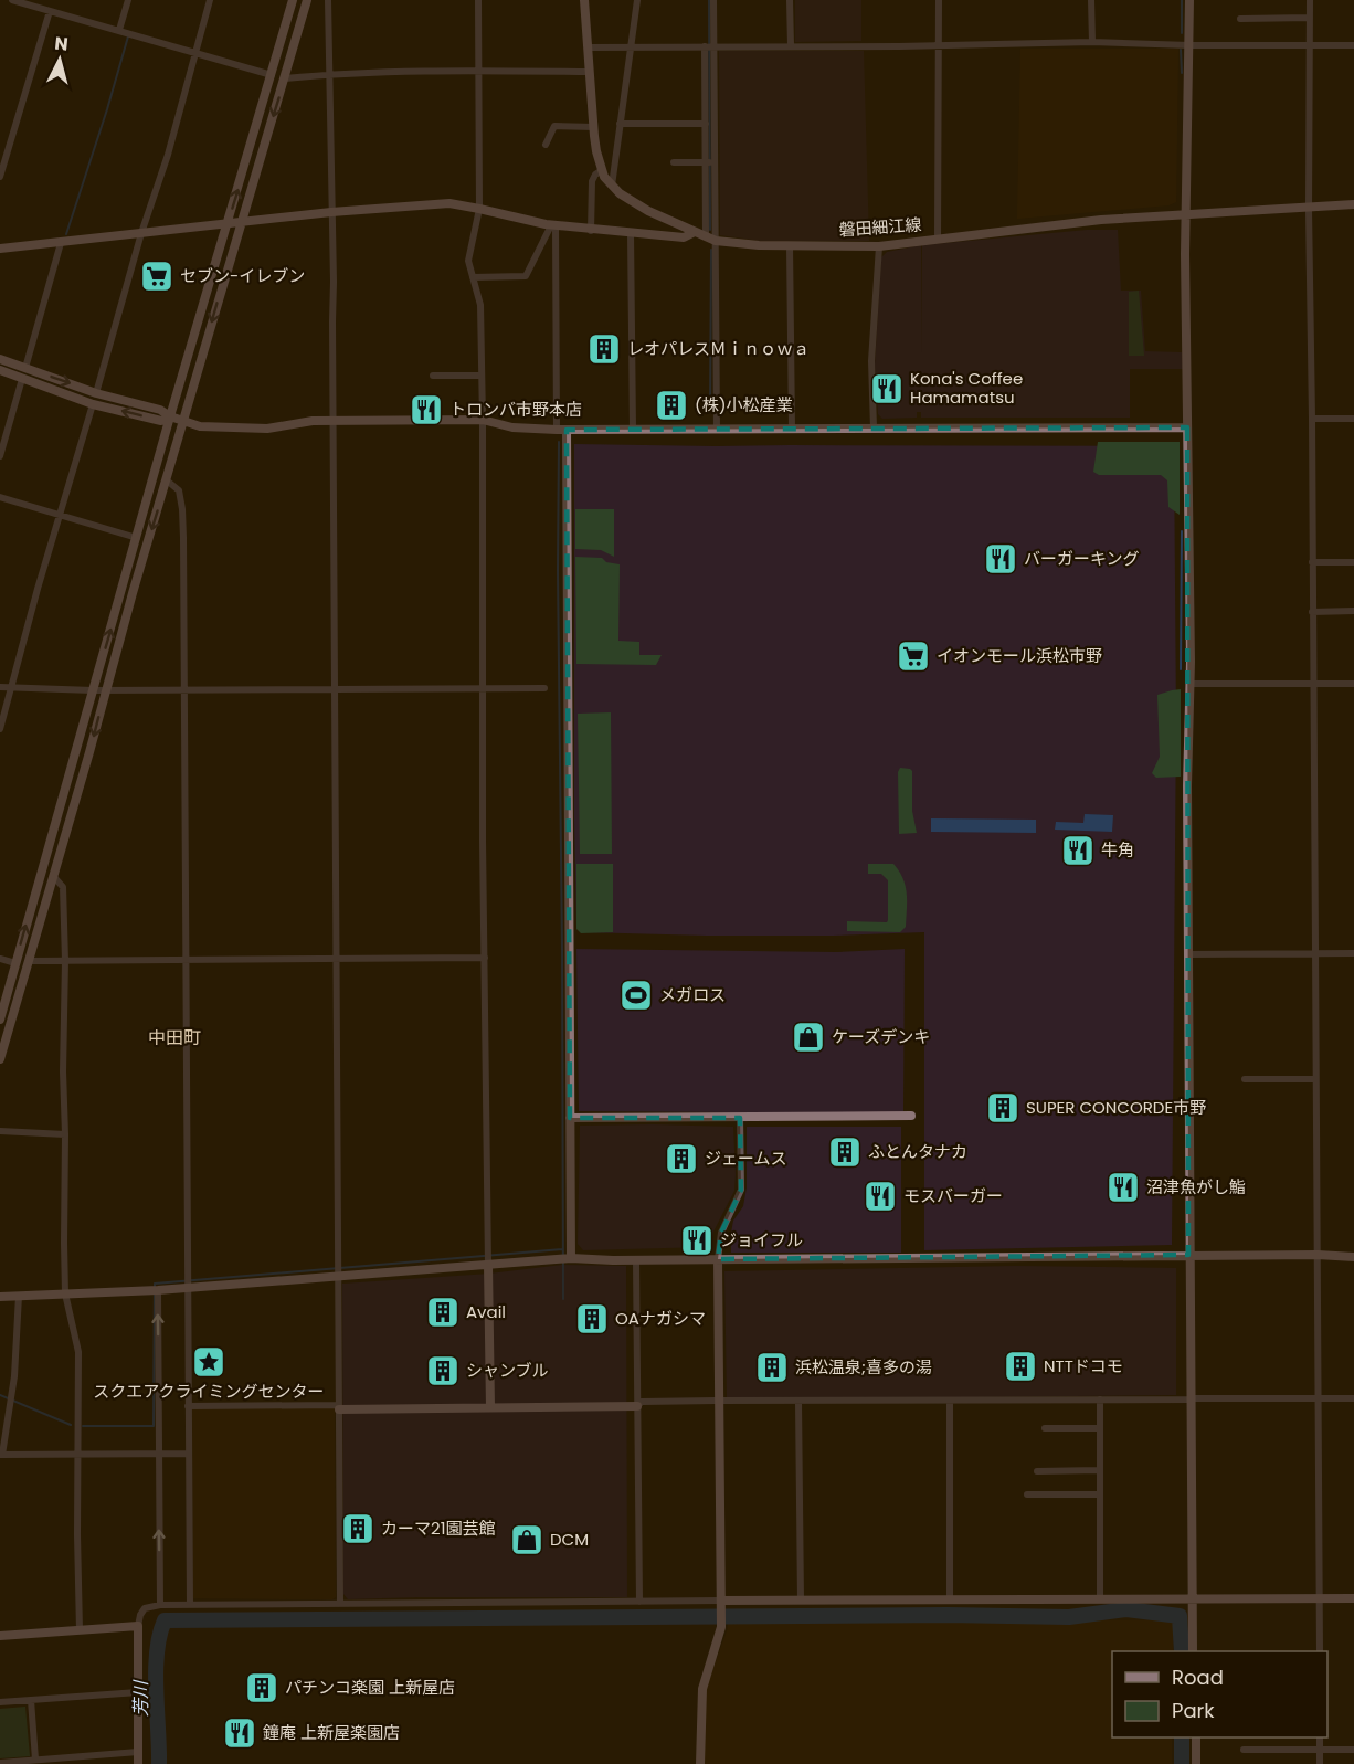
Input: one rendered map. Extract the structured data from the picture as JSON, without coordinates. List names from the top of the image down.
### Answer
{
  "streets": {
    "street": ["磐田細江線"]
  },
  "districts": ["中田町"],
  "water": ["芳川"],
  "places": {
    "supermarket": ["セブン-イレブン", "イオンモール浜松市野"],
    "building": [
      "レオパレスＭｉｎｏｗａ",
      "(株)小松産業",
      "SUPER CONCORDE市野",
      "ふとんタナカ",
      "ジェームス",
      "Avail",
      "OAナガシマ",
      "NTTドコモ",
      "浜松温泉;喜多の湯",
      "シャンブル",
      "カーマ21園芸館",
      "パチンコ楽園 上新屋店"
    ],
    "restaurant": [
      "Kona's Coffee Hamamatsu",
      "トロンバ市野本店",
      "バーガーキング",
      "牛角",
      "沼津魚がし鮨",
      "モスバーガー",
      "ジョイフル",
      "鐘庵 上新屋楽園店"
    ],
    "sports": ["メガロス"],
    "shop": ["ケーズデンキ", "DCM"],
    "place": ["スクエアクライミングセンター"]
  },
  "legend": ["Road", "Park"],
  "north": "top"
}
